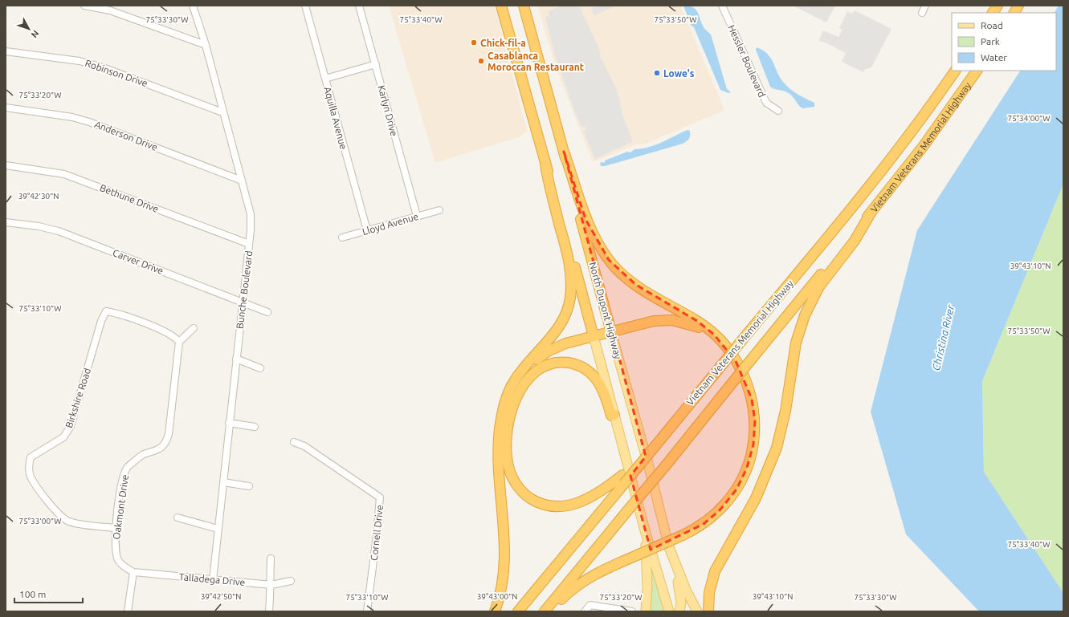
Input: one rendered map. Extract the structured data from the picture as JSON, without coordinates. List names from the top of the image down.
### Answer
{
  "streets": {
    "highway": ["Vietnam Veterans Memorial Highway", "North Dupont Highway"],
    "street": [
      "Hessler Boulevard",
      "Robinson Drive",
      "Karlyn Drive",
      "Aquilla Avenue",
      "Anderson Drive",
      "Bethune Drive",
      "Lloyd Avenue",
      "Carver Drive",
      "Bunche Boulevard",
      "Birkshire Road",
      "Oakmont Drive",
      "Cornell Drive",
      "Talladega Drive"
    ]
  },
  "crossings": [
    ["Robinson Drive", "Bunche Boulevard"],
    ["Karlyn Drive", "Lloyd Avenue"],
    ["Aquilla Avenue", "Lloyd Avenue"],
    ["Anderson Drive", "Bunche Boulevard"],
    ["Bethune Drive", "Bunche Boulevard"],
    ["Carver Drive", "Bunche Boulevard"],
    ["Bunche Boulevard", "Talladega Drive"],
    ["Birkshire Road", "Oakmont Drive"],
    ["Oakmont Drive", "Talladega Drive"]
  ],
  "water": ["Christina River"],
  "places": ["Chick-fil-a", "Casablanca Moroccan Restaurant", "Lowe's"],
  "legend": ["Road", "Park", "Water"],
  "scale_bar": "100 m",
  "north": "bottom right",
  "coordinates": [
    "75°33'30\"W",
    "75°33'40\"W",
    "75°33'50\"W",
    "75°33'20\"W",
    "75°34'00\"W",
    "39°42'30\"N",
    "39°43'10\"N",
    "75°33'10\"W",
    "75°33'00\"W",
    "39°42'50\"N",
    "39°43'00\"N"
  ]
}
